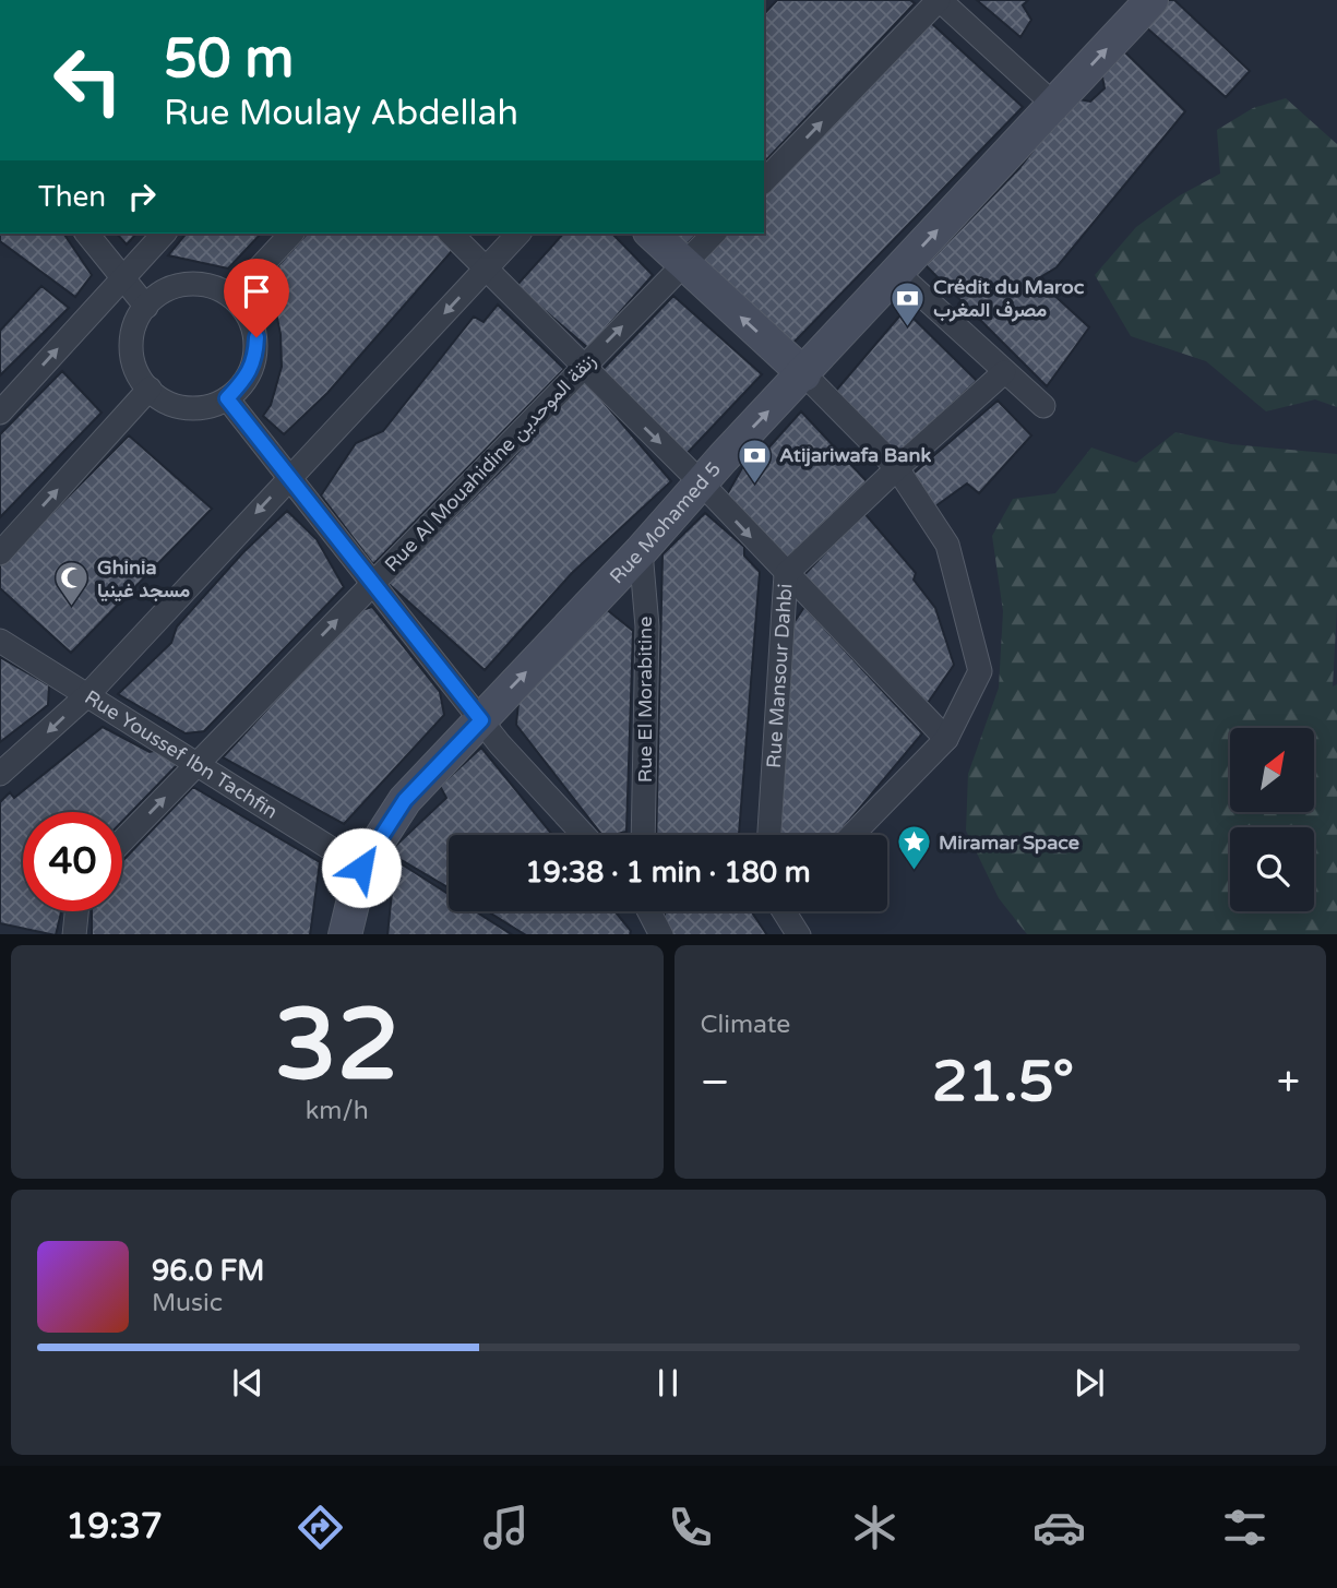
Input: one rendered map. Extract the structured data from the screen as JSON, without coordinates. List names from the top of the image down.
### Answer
{
  "streets": {
    "street": [
      "Rue Al Mouahidine زنقة الموحدين",
      "Rue Mohamed 5",
      "Rue Mansour Dahbi",
      "Rue El Morabitine",
      "Rue Youssef Ibn Tachfin"
    ]
  },
  "crossings": [
    ["Rue Al Mouahidine زنقة الموحدين", "Rue Youssef Ibn Tachfin"],
    ["Rue Mohamed 5", "Rue El Morabitine"],
    ["Rue Mohamed 5", "Rue Youssef Ibn Tachfin"]
  ],
  "places": {
    "bank": ["Crédit du Maroc مصرف المغرب", "Atijariwafa Bank"],
    "mosque": ["Ghinia مسجد غينيا"],
    "place": ["Miramar Space"]
  },
  "north": "top right",
  "page": {
    "turn": ["50 m", "Rue Moulay Abdellah"],
    "then": "Then",
    "limit": "40",
    "trip": "19:38 · 1 min · 180 m",
    "tile": [
      ["32", "km/h"],
      "Climate"
    ],
    "heat": ["−", "21.5°", "+"],
    "song": ["96.0 FM", "Music"],
    "tabs": "19:37"
  }
}
